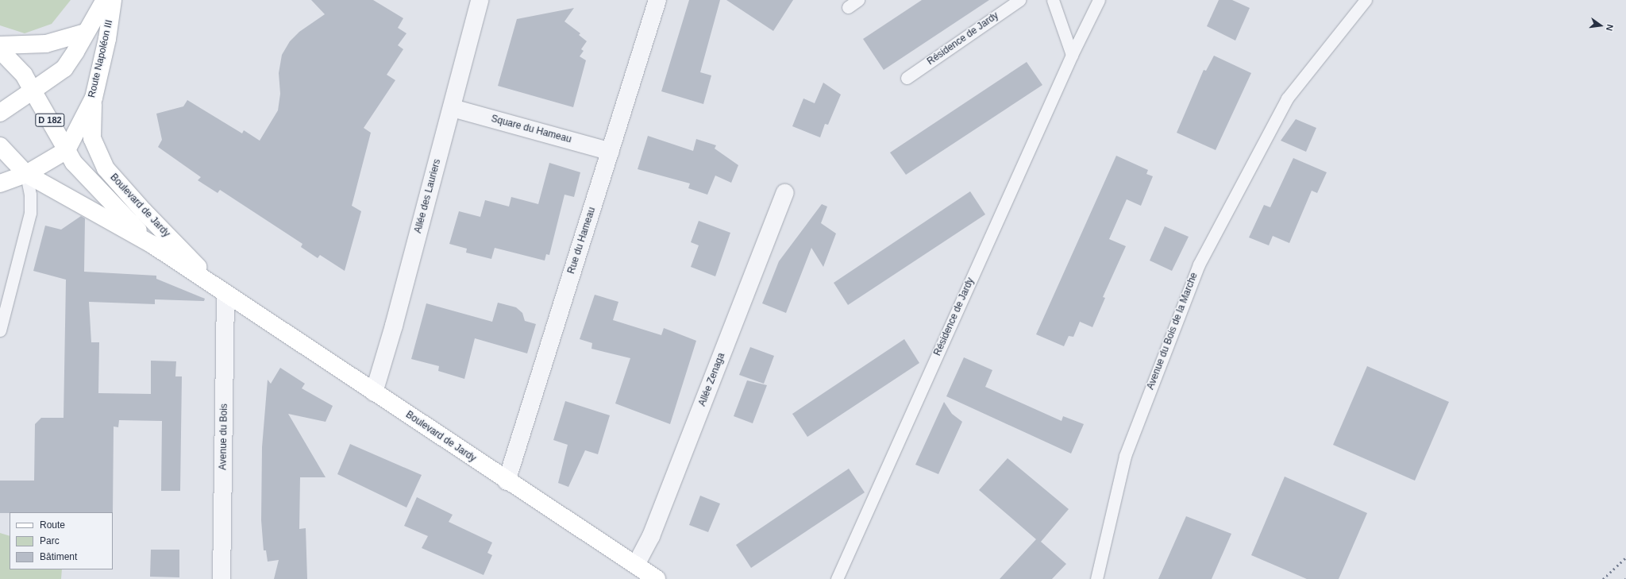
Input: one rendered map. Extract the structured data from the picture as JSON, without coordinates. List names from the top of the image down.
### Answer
{
  "streets": {
    "main road": ["Route Napoléon III", "D 182", "Boulevard de Jardy"],
    "street": [
      "Square du Hameau",
      "Allée des Lauriers",
      "Rue du Hameau",
      "Allée Zenaga",
      "Avenue du Bois"
    ],
    "lane": ["Résidence de Jardy", "Avenue du Bois de la Marche"]
  },
  "crossings": [
    ["Route Napoléon III", "Boulevard de Jardy"],
    ["Square du Hameau", "Allée des Lauriers"],
    ["Square du Hameau", "Rue du Hameau"],
    ["Allée des Lauriers", "Boulevard de Jardy"],
    ["Boulevard de Jardy", "Rue du Hameau"],
    ["Boulevard de Jardy", "Allée Zenaga"],
    ["Boulevard de Jardy", "Avenue du Bois"]
  ],
  "legend": ["Route", "Parc", "Bâtiment"],
  "north": "right"
}
